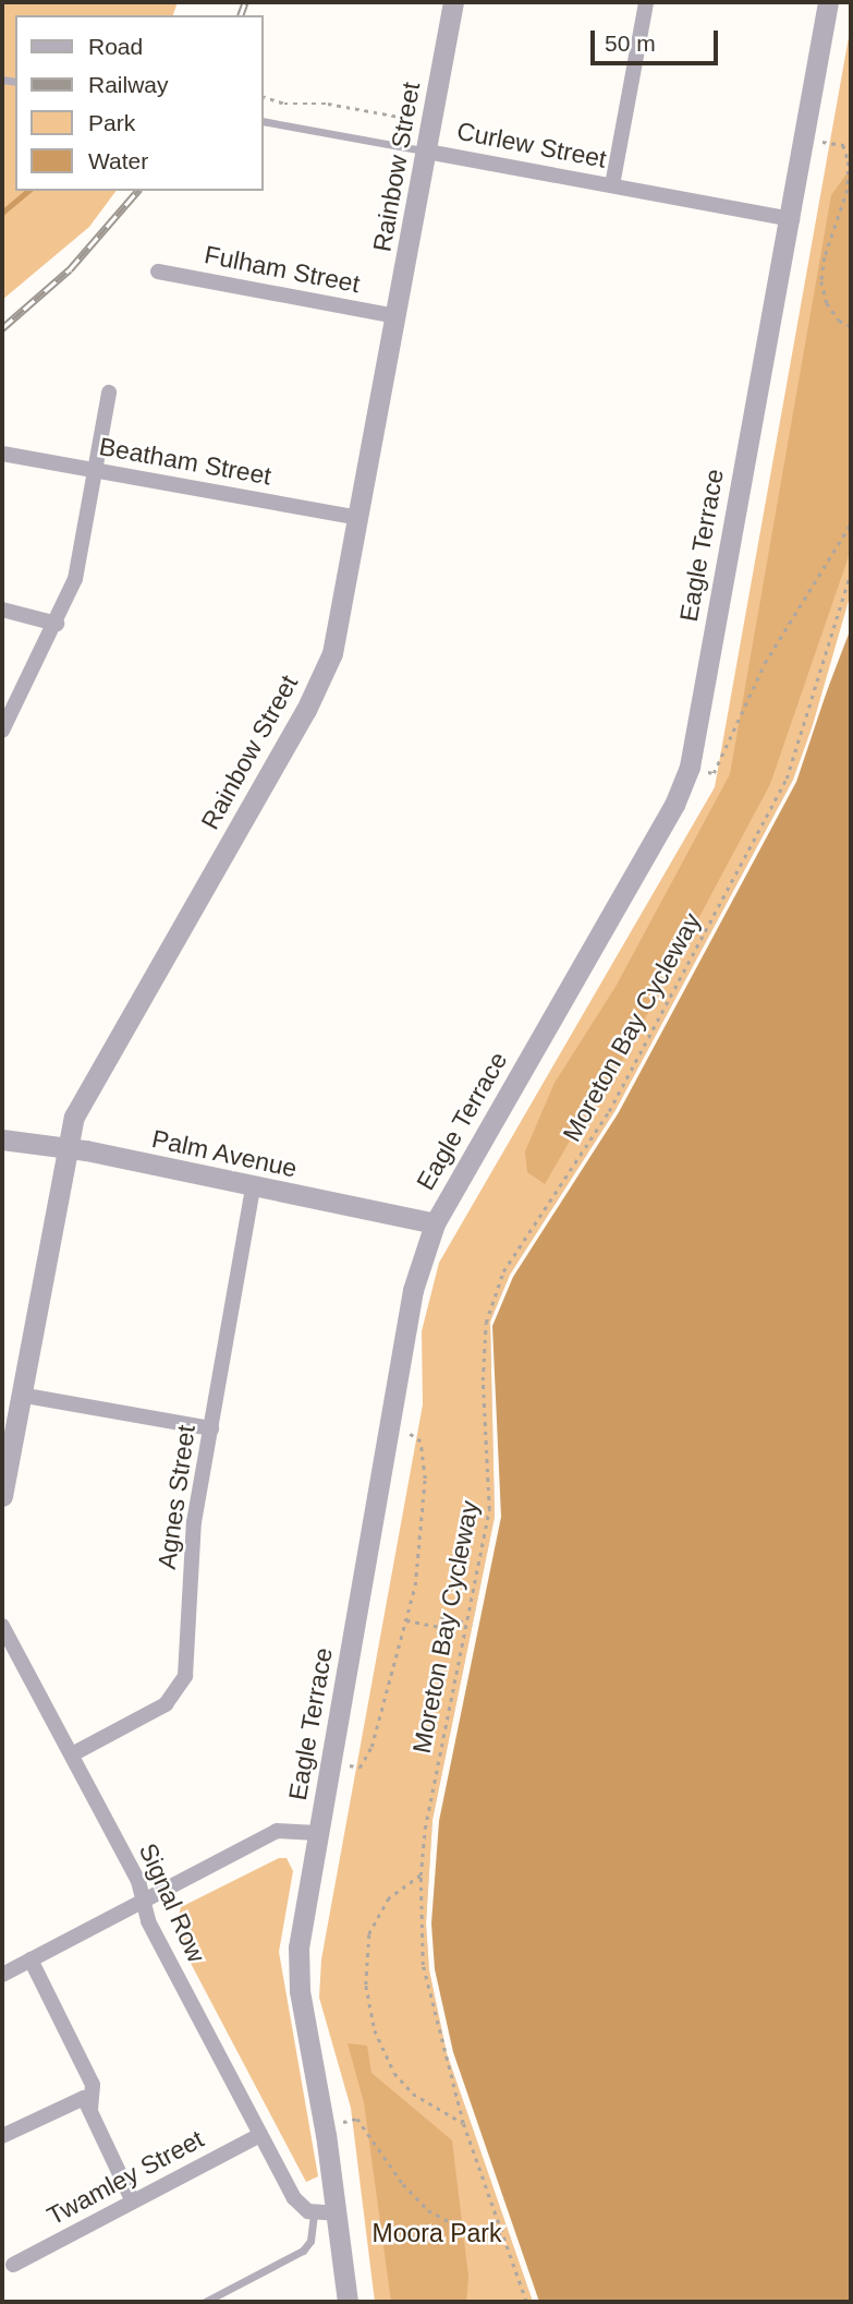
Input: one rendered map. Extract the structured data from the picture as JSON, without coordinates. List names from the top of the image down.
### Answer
{
  "streets": {
    "street": [
      "Curlew Street",
      "Rainbow Street",
      "Fulham Street",
      "Beatham Street",
      "Eagle Terrace",
      "Palm Avenue",
      "Agnes Street",
      "Signal Row",
      "Twamley Street"
    ],
    "path": ["Moreton Bay Cycleway"]
  },
  "crossings": [
    ["Curlew Street", "Rainbow Street"],
    ["Curlew Street", "Eagle Terrace"],
    ["Rainbow Street", "Fulham Street"],
    ["Rainbow Street", "Beatham Street"],
    ["Rainbow Street", "Palm Avenue"],
    ["Eagle Terrace", "Palm Avenue"],
    ["Palm Avenue", "Agnes Street"],
    ["Agnes Street", "Signal Row"],
    ["Signal Row", "Twamley Street"]
  ],
  "parks": ["Moora Park"],
  "legend": [
    "Road",
    "Railway",
    "Park",
    "Water"
  ],
  "scale_bar": "50 m"
}
